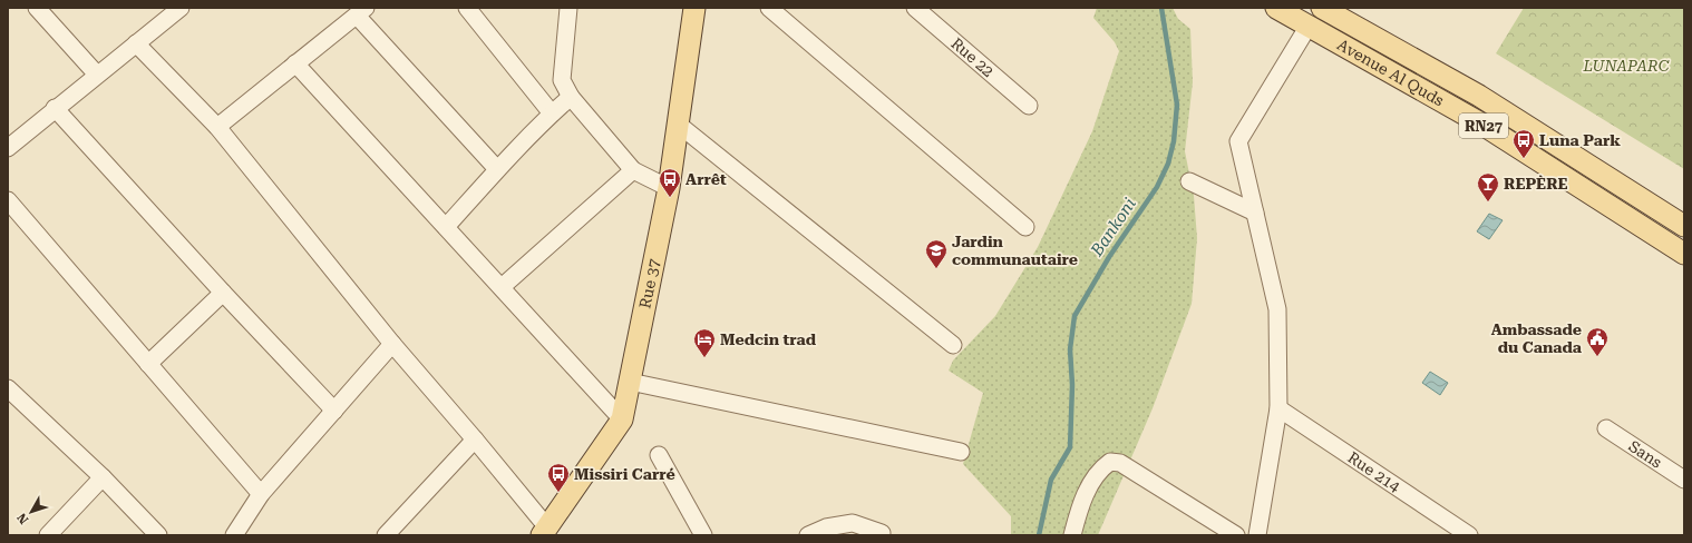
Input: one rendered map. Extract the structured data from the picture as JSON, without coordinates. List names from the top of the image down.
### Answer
{
  "streets": {
    "main road": ["Avenue Al Quds", "RN27", "Rue 37"],
    "street": ["Rue 22", "Sans", "Rue 214"]
  },
  "water": ["Bankoni"],
  "parks": ["LUNAPARC"],
  "places": {
    "bus stop": ["Luna Park", "Arrêt", "Missiri Carré"],
    "bar": ["REPÈRE"],
    "school or university": ["Jardin communautaire"],
    "public building": ["Ambassade du Canada"],
    "hotel": ["Medcin trad"]
  },
  "north": "bottom left"
}
